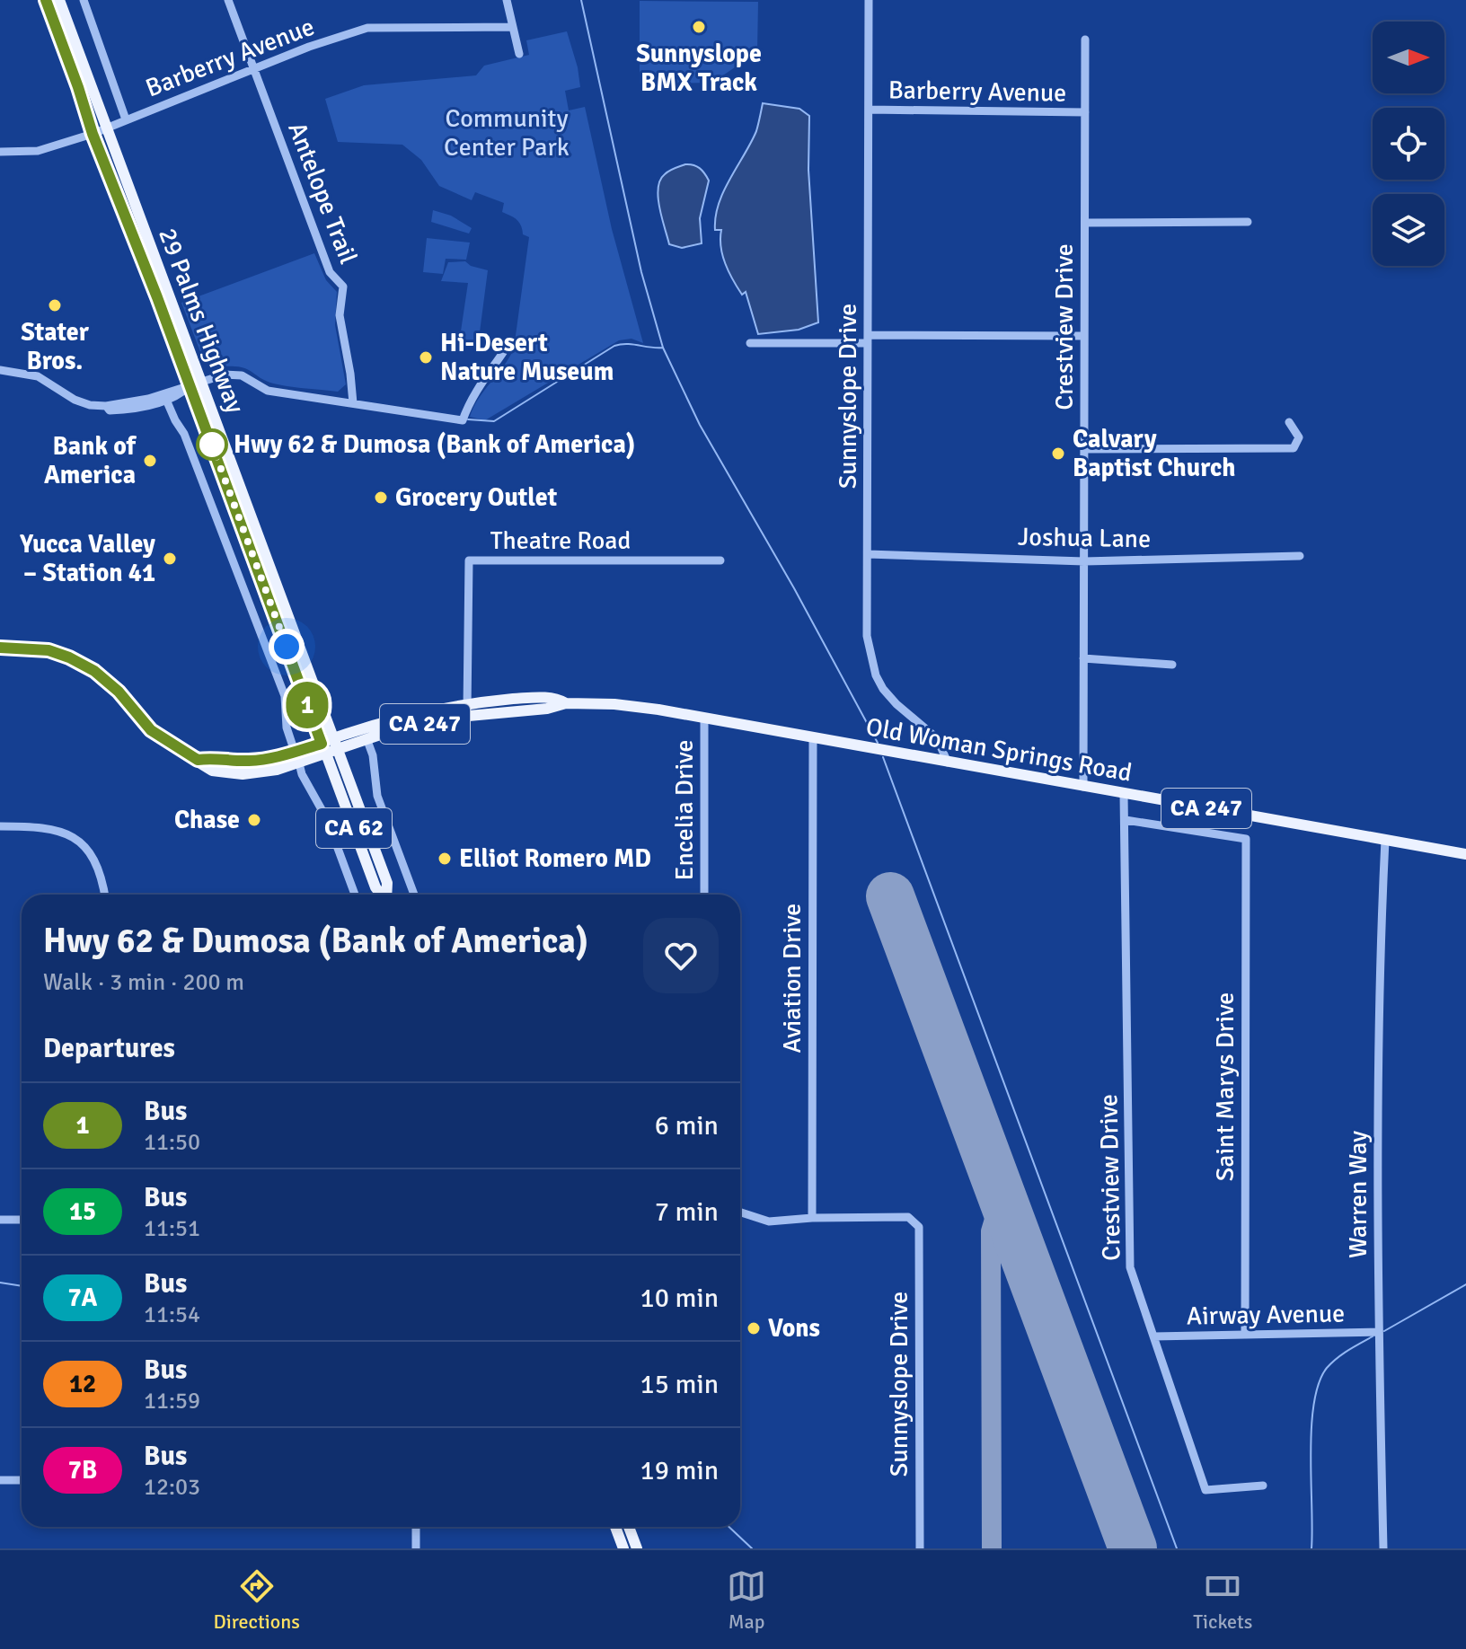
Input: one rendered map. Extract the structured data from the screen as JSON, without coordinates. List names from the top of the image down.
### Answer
{
  "streets": {
    "main road": [
      "29 Palms Highway",
      "CA 247",
      "Old Woman Springs Road",
      "CA 62"
    ],
    "street": [
      "Barberry Avenue",
      "Antelope Trail",
      "Crestview Drive",
      "Sunnyslope Drive",
      "Joshua Lane",
      "Theatre Road",
      "Encelia Drive",
      "Aviation Drive",
      "Saint Marys Drive",
      "Warren Way",
      "Airway Avenue"
    ]
  },
  "crossings": [
    ["Barberry Avenue", "Antelope Trail"],
    ["Barberry Avenue", "29 Palms Highway"],
    ["Barberry Avenue", "Crestview Drive"],
    ["Barberry Avenue", "Sunnyslope Drive"],
    ["29 Palms Highway", "Old Woman Springs Road"],
    ["Crestview Drive", "Joshua Lane"],
    ["Crestview Drive", "Old Woman Springs Road"],
    ["Crestview Drive", "Saint Marys Drive"],
    ["Crestview Drive", "Airway Avenue"],
    ["Sunnyslope Drive", "Joshua Lane"],
    ["Sunnyslope Drive", "Old Woman Springs Road"],
    ["Sunnyslope Drive", "Aviation Drive"],
    ["Theatre Road", "Old Woman Springs Road"],
    ["Old Woman Springs Road", "Encelia Drive"],
    ["Old Woman Springs Road", "Aviation Drive"],
    ["Old Woman Springs Road", "Warren Way"],
    ["Saint Marys Drive", "Airway Avenue"],
    ["Warren Way", "Airway Avenue"]
  ],
  "parks": ["Community Center Park"],
  "places": [
    "Sunnyslope BMX Track",
    "Stater Bros.",
    "Hi-Desert Nature Museum",
    "Hwy 62 & Dumosa (Bank of America)",
    "Calvary Baptist Church",
    "Bank of America",
    "Grocery Outlet",
    "Yucca Valley – Station 41",
    "Chase",
    "Elliot Romero MD",
    "Vons"
  ],
  "lines": ["bus line 1"],
  "north": "right",
  "page": {
    "on_map": "1",
    "heading": [
      ["Hwy 62 & Dumosa (Bank of America)", "Walk · 3 min · 200 m"],
      "Departures"
    ],
    "list": [
      {
        "mark": "1",
        "name": "Bus",
        "note": "11:50",
        "value": "6 min"
      },
      {
        "mark": "15",
        "name": "Bus",
        "note": "11:51",
        "value": "7 min"
      },
      {
        "mark": "7A",
        "name": "Bus",
        "note": "11:54",
        "value": "10 min"
      },
      {
        "mark": "12",
        "name": "Bus",
        "note": "11:59",
        "value": "15 min"
      },
      {
        "mark": "7B",
        "name": "Bus",
        "note": "12:03",
        "value": "19 min"
      }
    ],
    "tabs": ["Directions", "Map", "Tickets"]
  }
}
